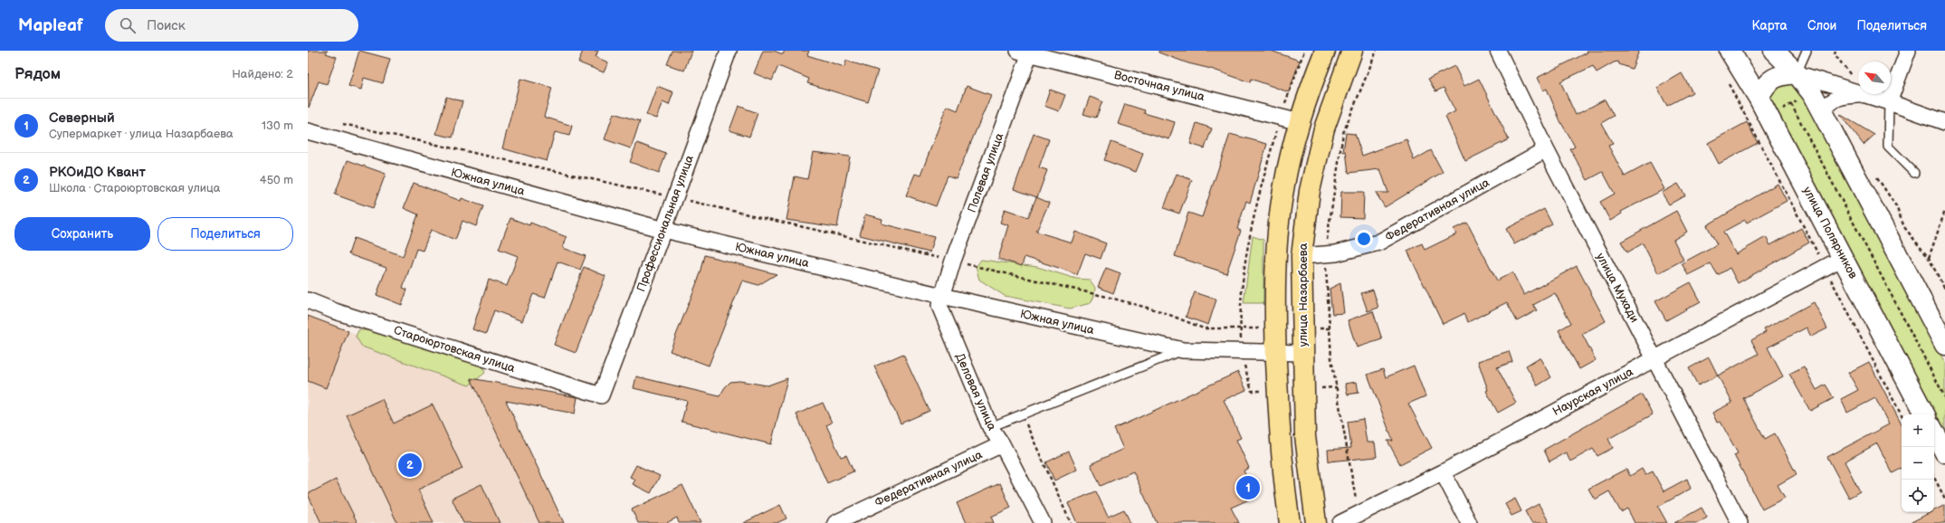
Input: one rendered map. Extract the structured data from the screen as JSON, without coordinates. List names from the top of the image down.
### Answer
{
  "streets": {
    "main road": ["улица Полярников", "улица Назарбаева"],
    "street": [
      "Восточная улица",
      "Полевая улица",
      "Южная улица",
      "Федеративная улица",
      "Профессиональная улица",
      "улица Мухади",
      "Староюртовская улица",
      "Деловая улица",
      "Наурская улица"
    ]
  },
  "crossings": [
    ["Восточная улица", "Полевая улица"],
    ["Полевая улица", "Южная улица"],
    ["Полевая улица", "Деловая улица"],
    ["Южная улица", "Профессиональная улица"],
    ["Южная улица", "улица Назарбаева"],
    ["Южная улица", "Деловая улица"],
    ["Федеративная улица", "улица Мухади"],
    ["Федеративная улица", "улица Назарбаева"],
    ["Федеративная улица", "Деловая улица"],
    ["Профессиональная улица", "Староюртовская улица"],
    ["улица Полярников", "Наурская улица"],
    ["улица Мухади", "Наурская улица"]
  ],
  "north": "top left",
  "page": {
    "header": "Mapleaf",
    "search": "Поиск",
    "nav": ["Карта", "Слои", "Поделиться"],
    "heading": ["Рядом", "Найдено: 2"],
    "list": [
      {
        "mark": "1",
        "name": "Северный",
        "note": "Супермаркет · улица Назарбаева",
        "value": "130 m"
      },
      {
        "mark": "2",
        "name": "РКОиДО Квант",
        "note": "Школа · Староюртовская улица",
        "value": "450 m"
      }
    ],
    "buttons": ["Сохранить", "Поделиться"],
    "map_buttons": ["+", "−"],
    "pins": ["2", "1"]
  }
}
